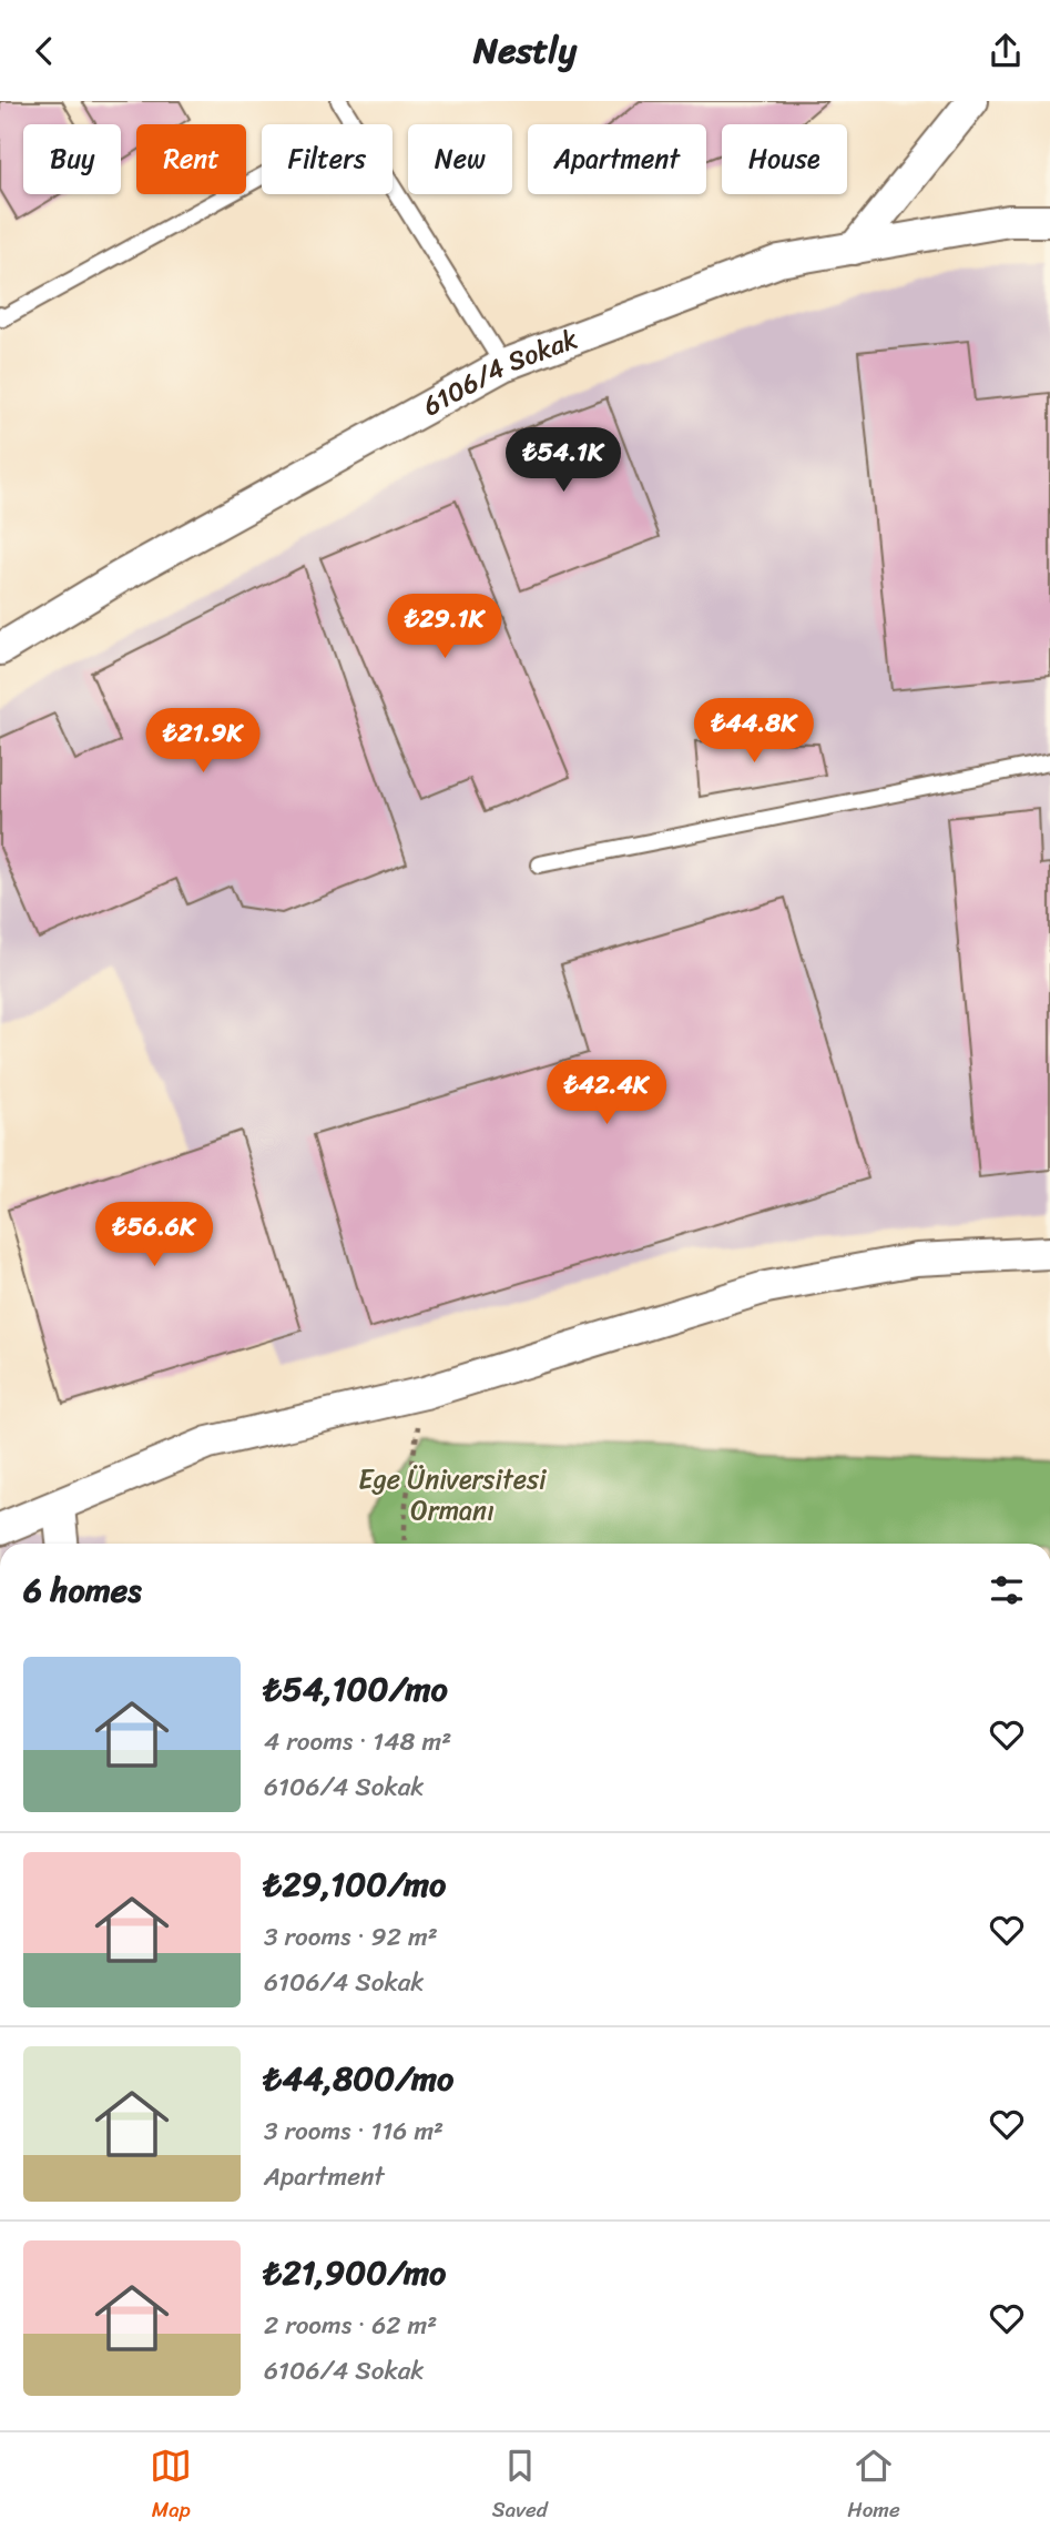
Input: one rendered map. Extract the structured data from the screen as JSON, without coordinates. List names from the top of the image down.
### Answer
{
  "streets": {
    "street": ["6106/4 Sokak"]
  },
  "parks": ["Ege Üniversitesi Ormanı"],
  "page": {
    "header": "Nestly",
    "chip": [
      "Buy",
      "Rent",
      "Filters",
      "New",
      "Apartment",
      "House"
    ],
    "price": [
      "₺54.1K",
      "₺29.1K",
      "₺44.8K",
      "₺21.9K",
      "₺42.4K",
      "₺56.6K"
    ],
    "heading": "6 homes",
    "list": [
      {
        "name": "₺54,100/mo",
        "note": "4 rooms · 148 m² · 6106/4 Sokak"
      },
      {
        "name": "₺29,100/mo",
        "note": "3 rooms · 92 m² · 6106/4 Sokak"
      },
      {
        "name": "₺44,800/mo",
        "note": "3 rooms · 116 m² · Apartment"
      },
      {
        "name": "₺21,900/mo",
        "note": "2 rooms · 62 m² · 6106/4 Sokak"
      }
    ],
    "tabs": ["Map", "Saved", "Home"]
  }
}
